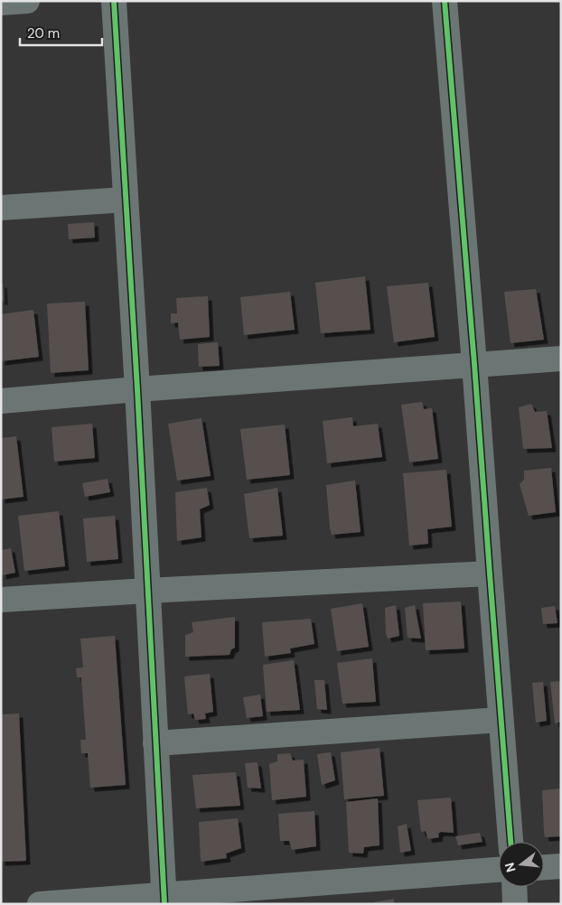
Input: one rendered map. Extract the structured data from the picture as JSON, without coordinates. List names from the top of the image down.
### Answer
{
  "scale_bar": "20 m",
  "north": "left"
}
